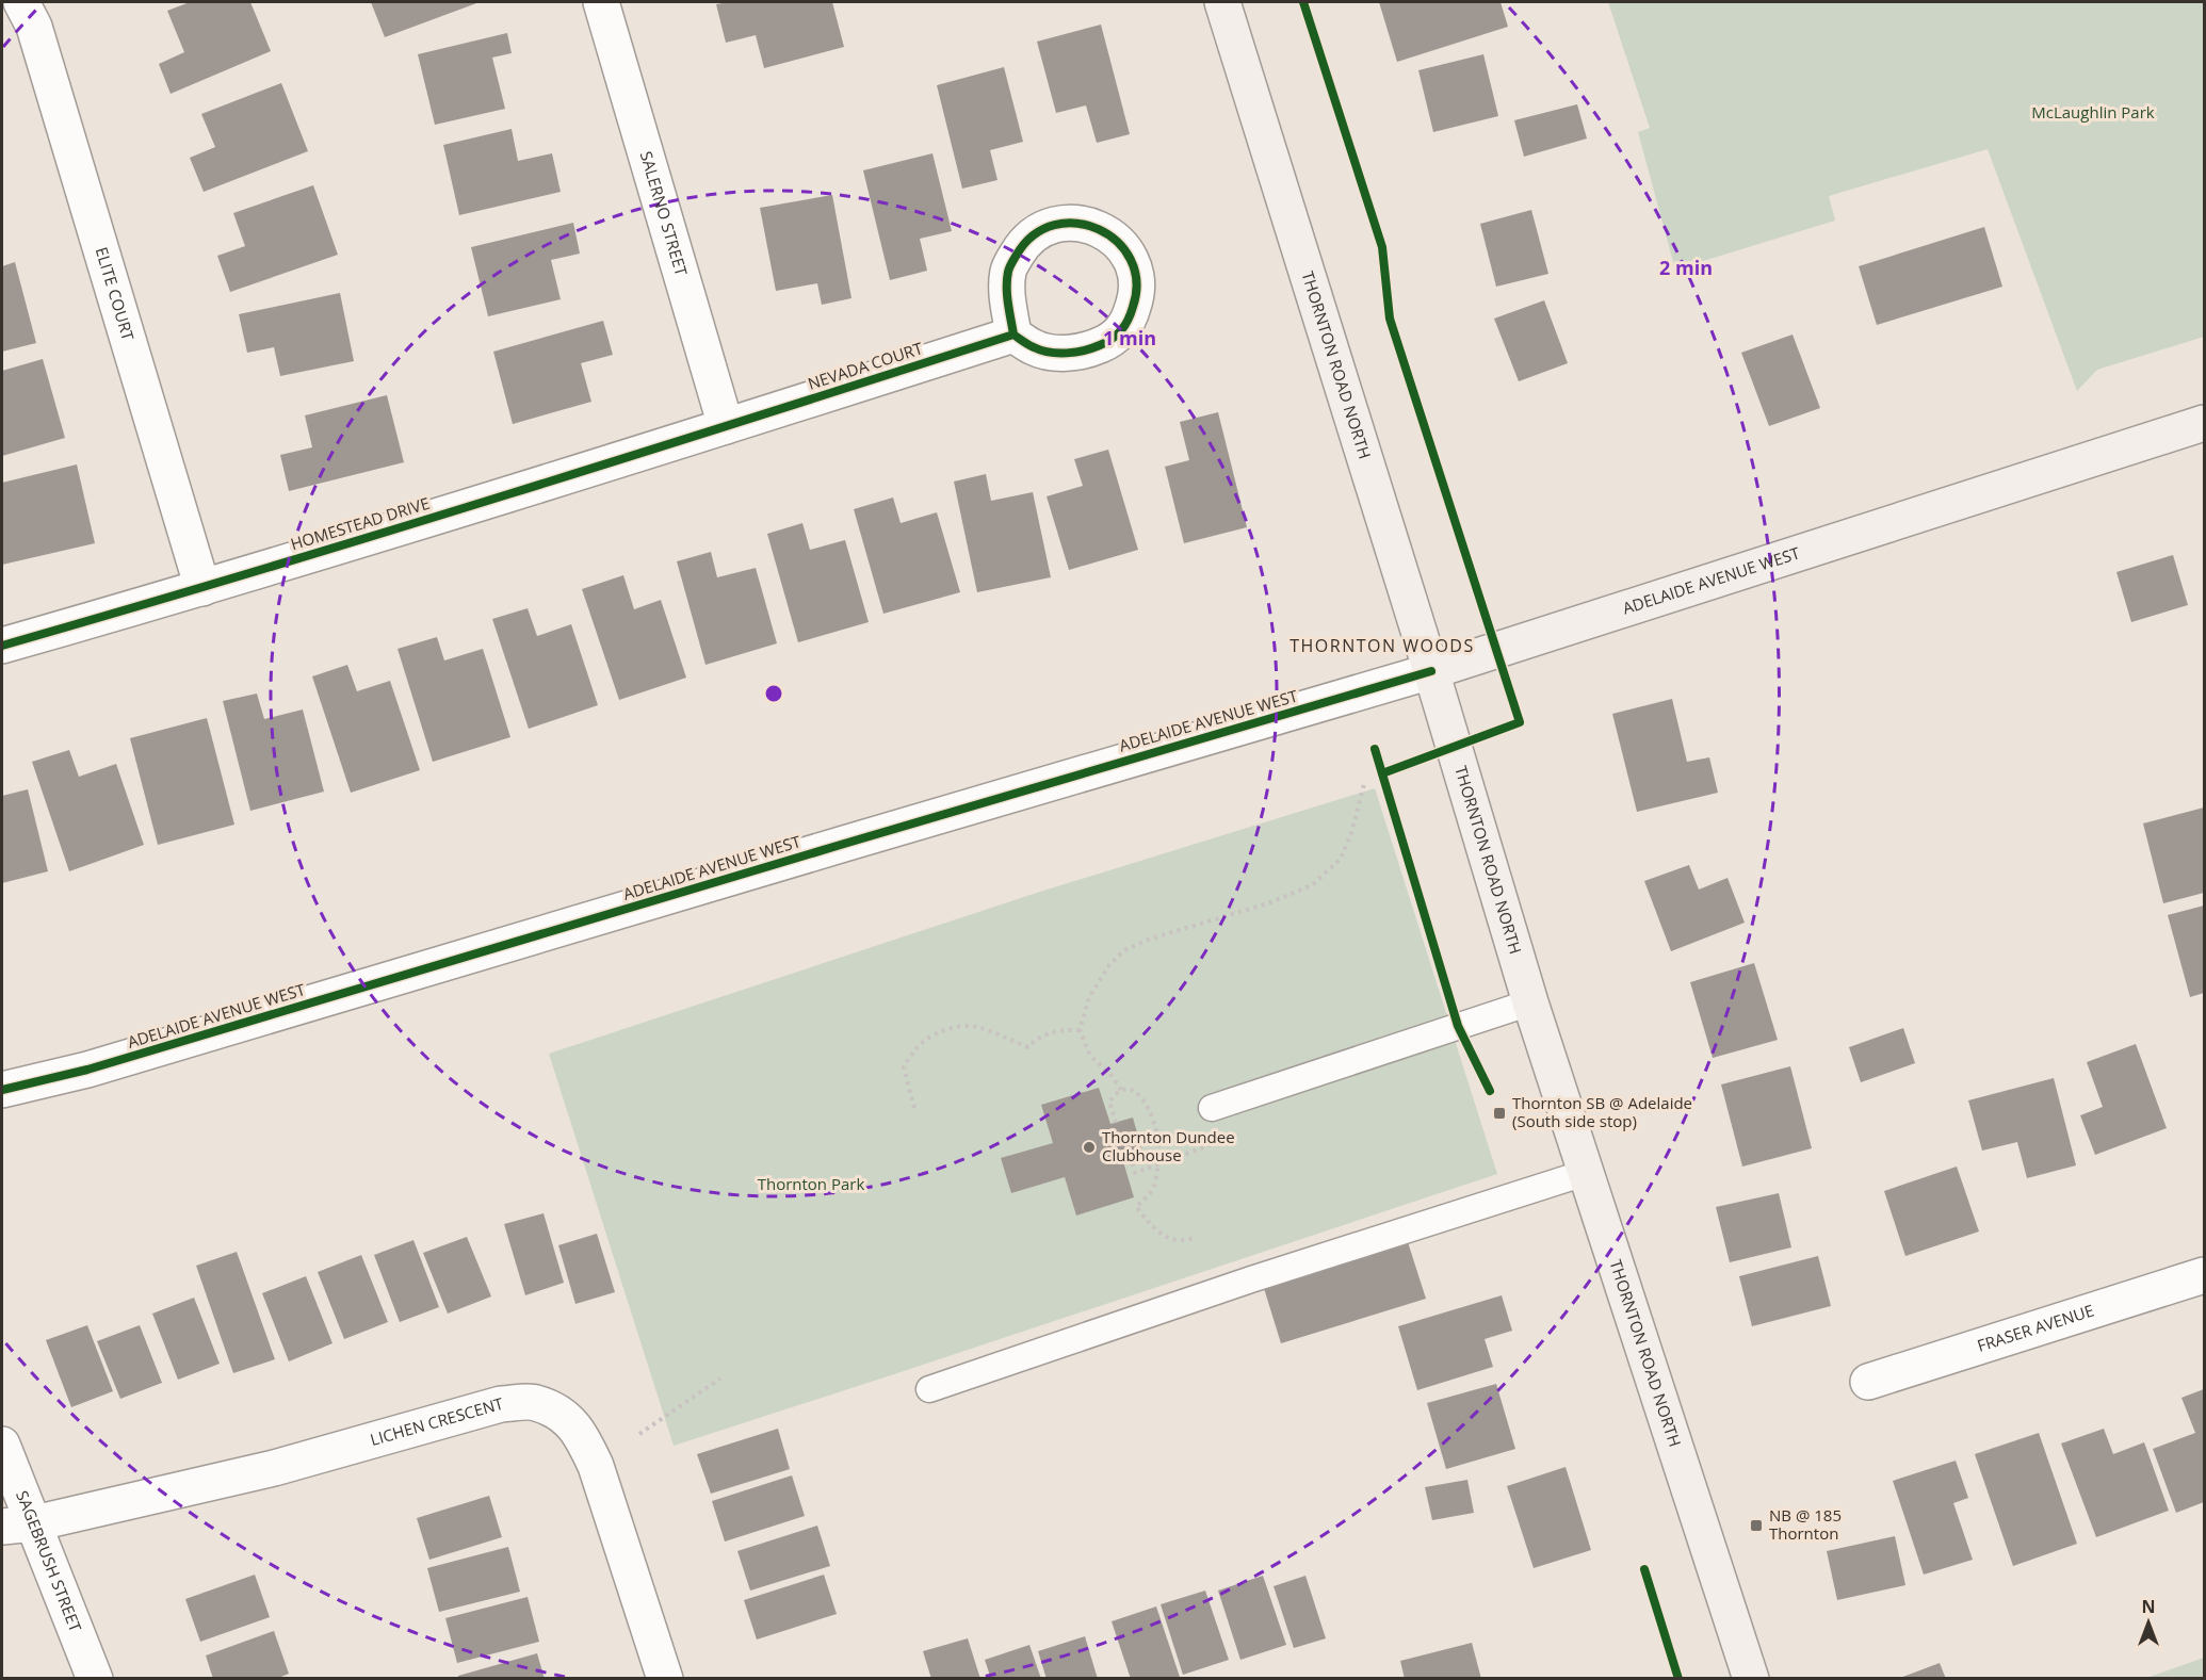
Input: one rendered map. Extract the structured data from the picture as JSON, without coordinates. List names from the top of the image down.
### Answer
{
  "streets": {
    "main road": ["THORNTON ROAD NORTH", "ADELAIDE AVENUE WEST"],
    "street": [
      "SALERNO STREET",
      "ELITE COURT",
      "NEVADA COURT",
      "HOMESTEAD DRIVE",
      "FRASER AVENUE",
      "LICHEN CRESCENT",
      "SAGEBRUSH STREET"
    ]
  },
  "crossings": [
    ["SALERNO STREET", "NEVADA COURT"],
    ["SALERNO STREET", "HOMESTEAD DRIVE"],
    ["ELITE COURT", "HOMESTEAD DRIVE"],
    ["THORNTON ROAD NORTH", "ADELAIDE AVENUE WEST"],
    ["NEVADA COURT", "HOMESTEAD DRIVE"],
    ["LICHEN CRESCENT", "SAGEBRUSH STREET"]
  ],
  "districts": ["THORNTON WOODS"],
  "parks": ["McLaughlin Park", "Thornton Park"],
  "places": {
    "transit": ["Thornton SB @ Adelaide (South side stop)", "NB @ 185 Thornton"],
    "other": ["Thornton Dundee Clubhouse"]
  },
  "north": "top",
  "rings": ["2 min", "1 min"]
}
